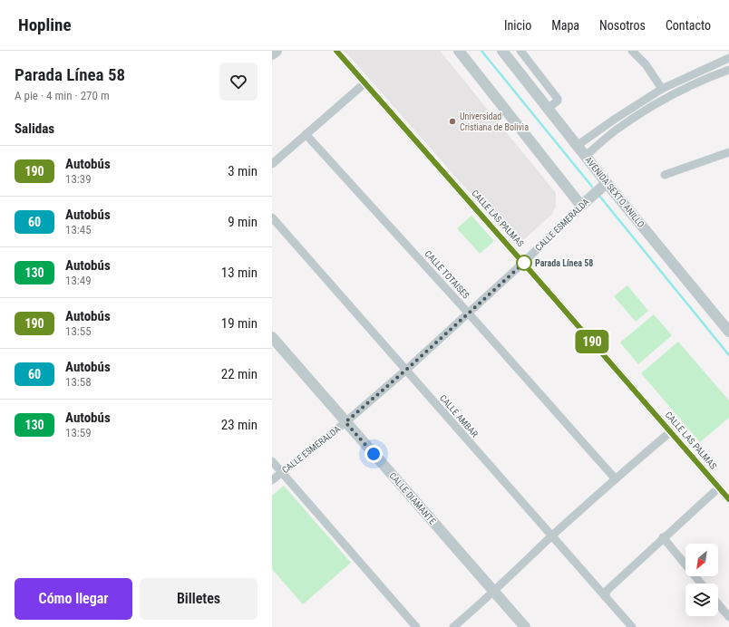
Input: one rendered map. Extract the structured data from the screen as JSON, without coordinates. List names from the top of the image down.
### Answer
{
  "streets": {
    "street": [
      "AVENIDA SEXTO ANILLO",
      "CALLE LAS PALMAS",
      "CALLE ESMERALDA",
      "CALLE TOTAISES",
      "CALLE AMBAR",
      "CALLE DIAMANTE"
    ]
  },
  "crossings": [
    ["AVENIDA SEXTO ANILLO", "CALLE ESMERALDA"],
    ["CALLE LAS PALMAS", "CALLE ESMERALDA"],
    ["CALLE ESMERALDA", "CALLE TOTAISES"],
    ["CALLE ESMERALDA", "CALLE AMBAR"],
    ["CALLE ESMERALDA", "CALLE DIAMANTE"]
  ],
  "places": ["Universidad Cristiana de Bolivia", "Parada Línea 58"],
  "lines": ["bus line 190"],
  "north": "bottom left",
  "page": {
    "header": "Hopline",
    "nav": [
      "Inicio",
      "Mapa",
      "Nosotros",
      "Contacto"
    ],
    "heading": [
      ["Parada Línea 58", "A pie · 4 min · 270 m"],
      "Salidas"
    ],
    "on_map": "190",
    "list": [
      {
        "mark": "190",
        "name": "Autobús",
        "note": "13:39",
        "value": "3 min"
      },
      {
        "mark": "60",
        "name": "Autobús",
        "note": "13:45",
        "value": "9 min"
      },
      {
        "mark": "130",
        "name": "Autobús",
        "note": "13:49",
        "value": "13 min"
      },
      {
        "mark": "190",
        "name": "Autobús",
        "note": "13:55",
        "value": "19 min"
      },
      {
        "mark": "60",
        "name": "Autobús",
        "note": "13:58",
        "value": "22 min"
      },
      {
        "mark": "130",
        "name": "Autobús",
        "note": "13:59",
        "value": "23 min"
      }
    ],
    "buttons": ["Cómo llegar", "Billetes"]
  }
}
